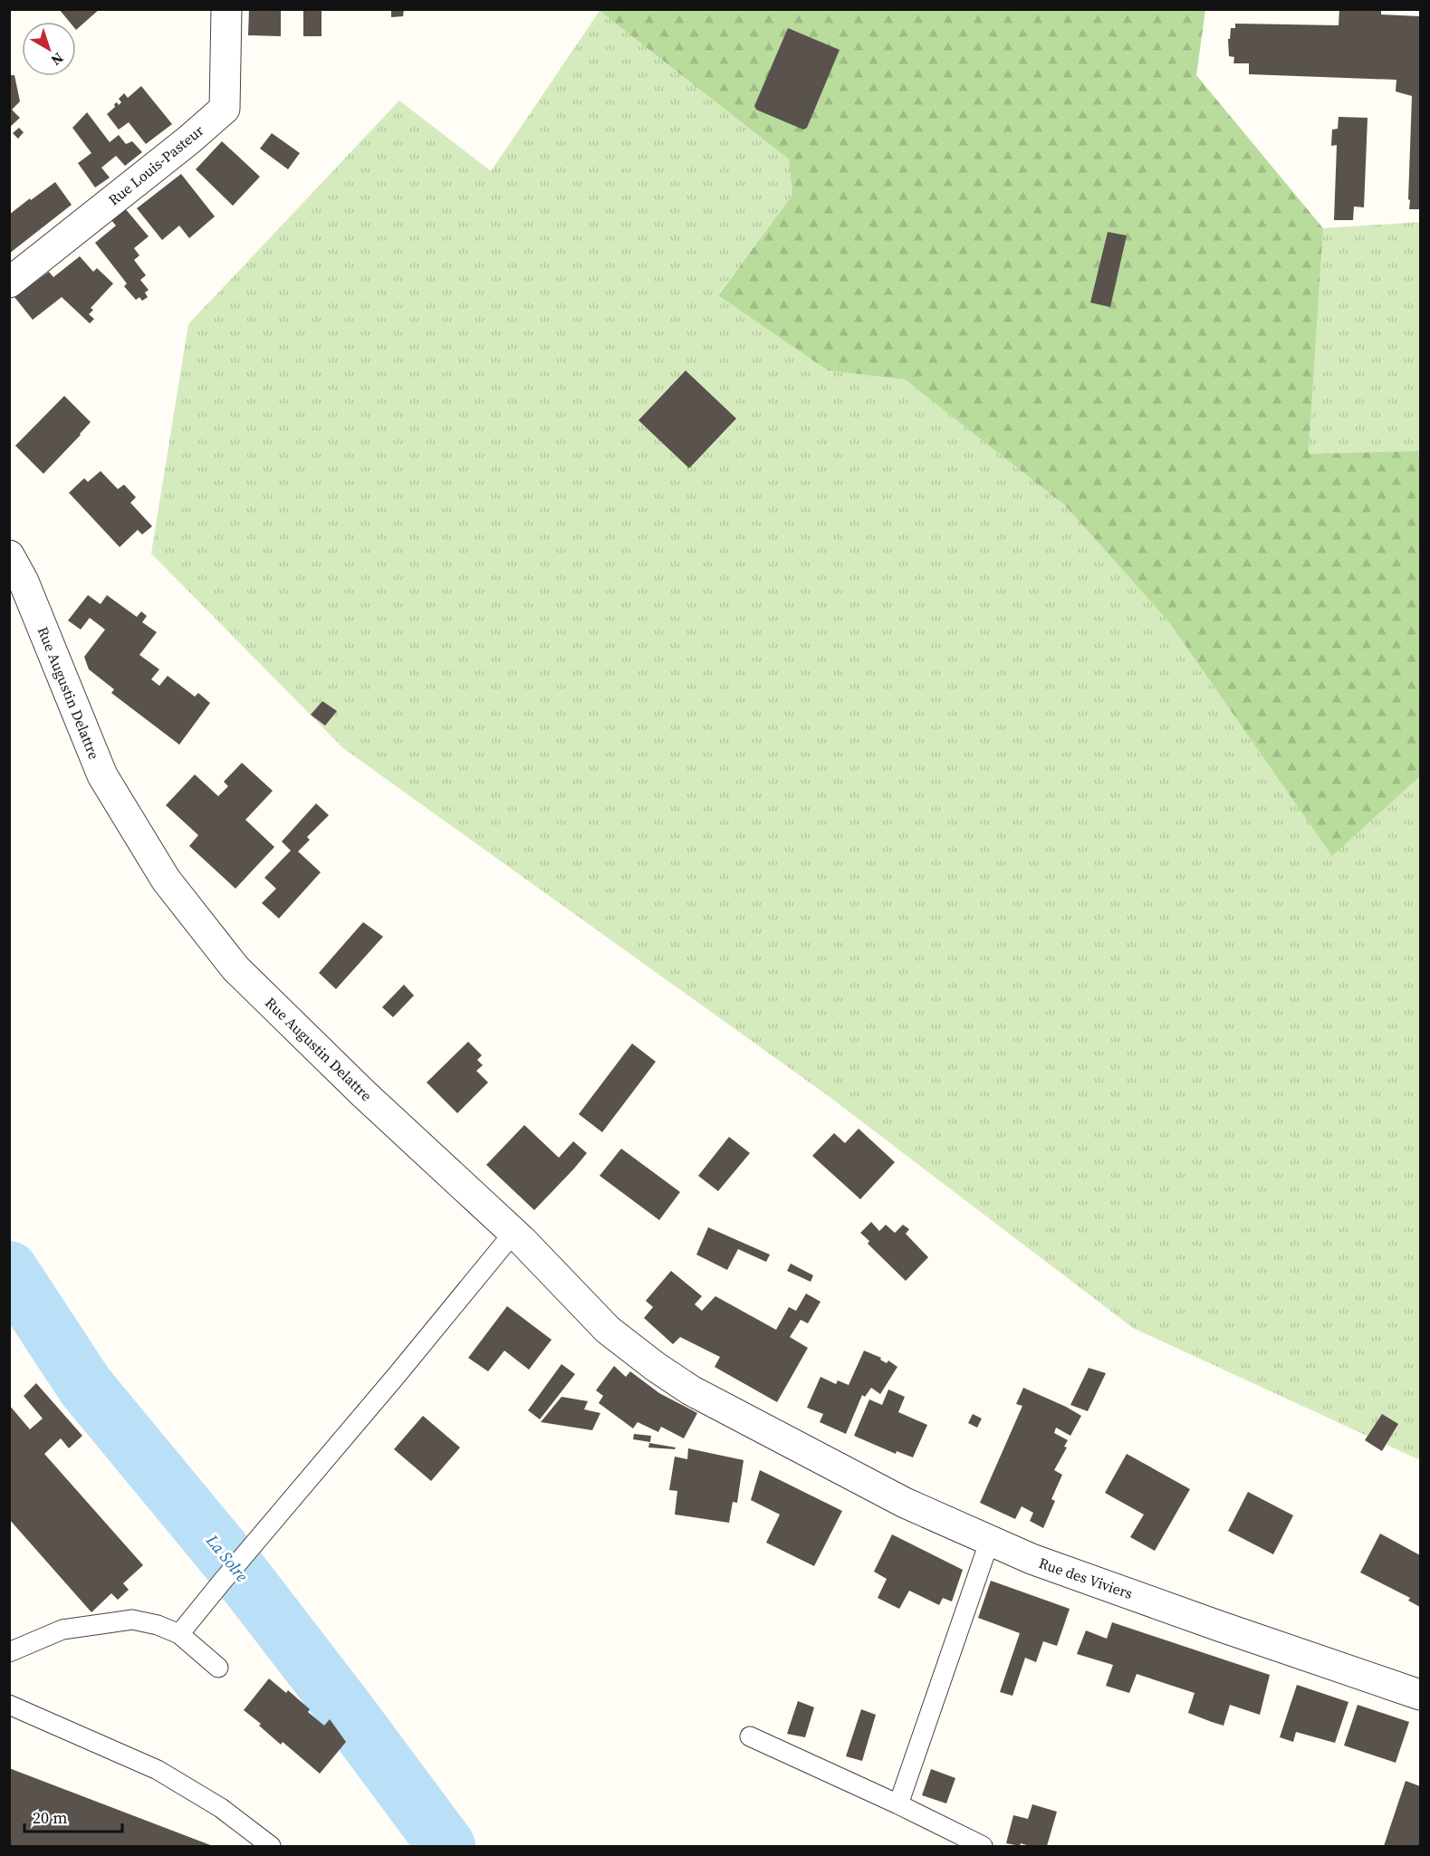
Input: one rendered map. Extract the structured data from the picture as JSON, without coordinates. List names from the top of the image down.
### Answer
{
  "streets": {
    "street": ["Rue Louis-Pasteur", "Rue Augustin Delattre", "Rue des Viviers"]
  },
  "crossings": [
    ["Rue Augustin Delattre", "Rue des Viviers"]
  ],
  "water": ["La Solre"],
  "scale_bar": "20 m",
  "north": "bottom right"
}
